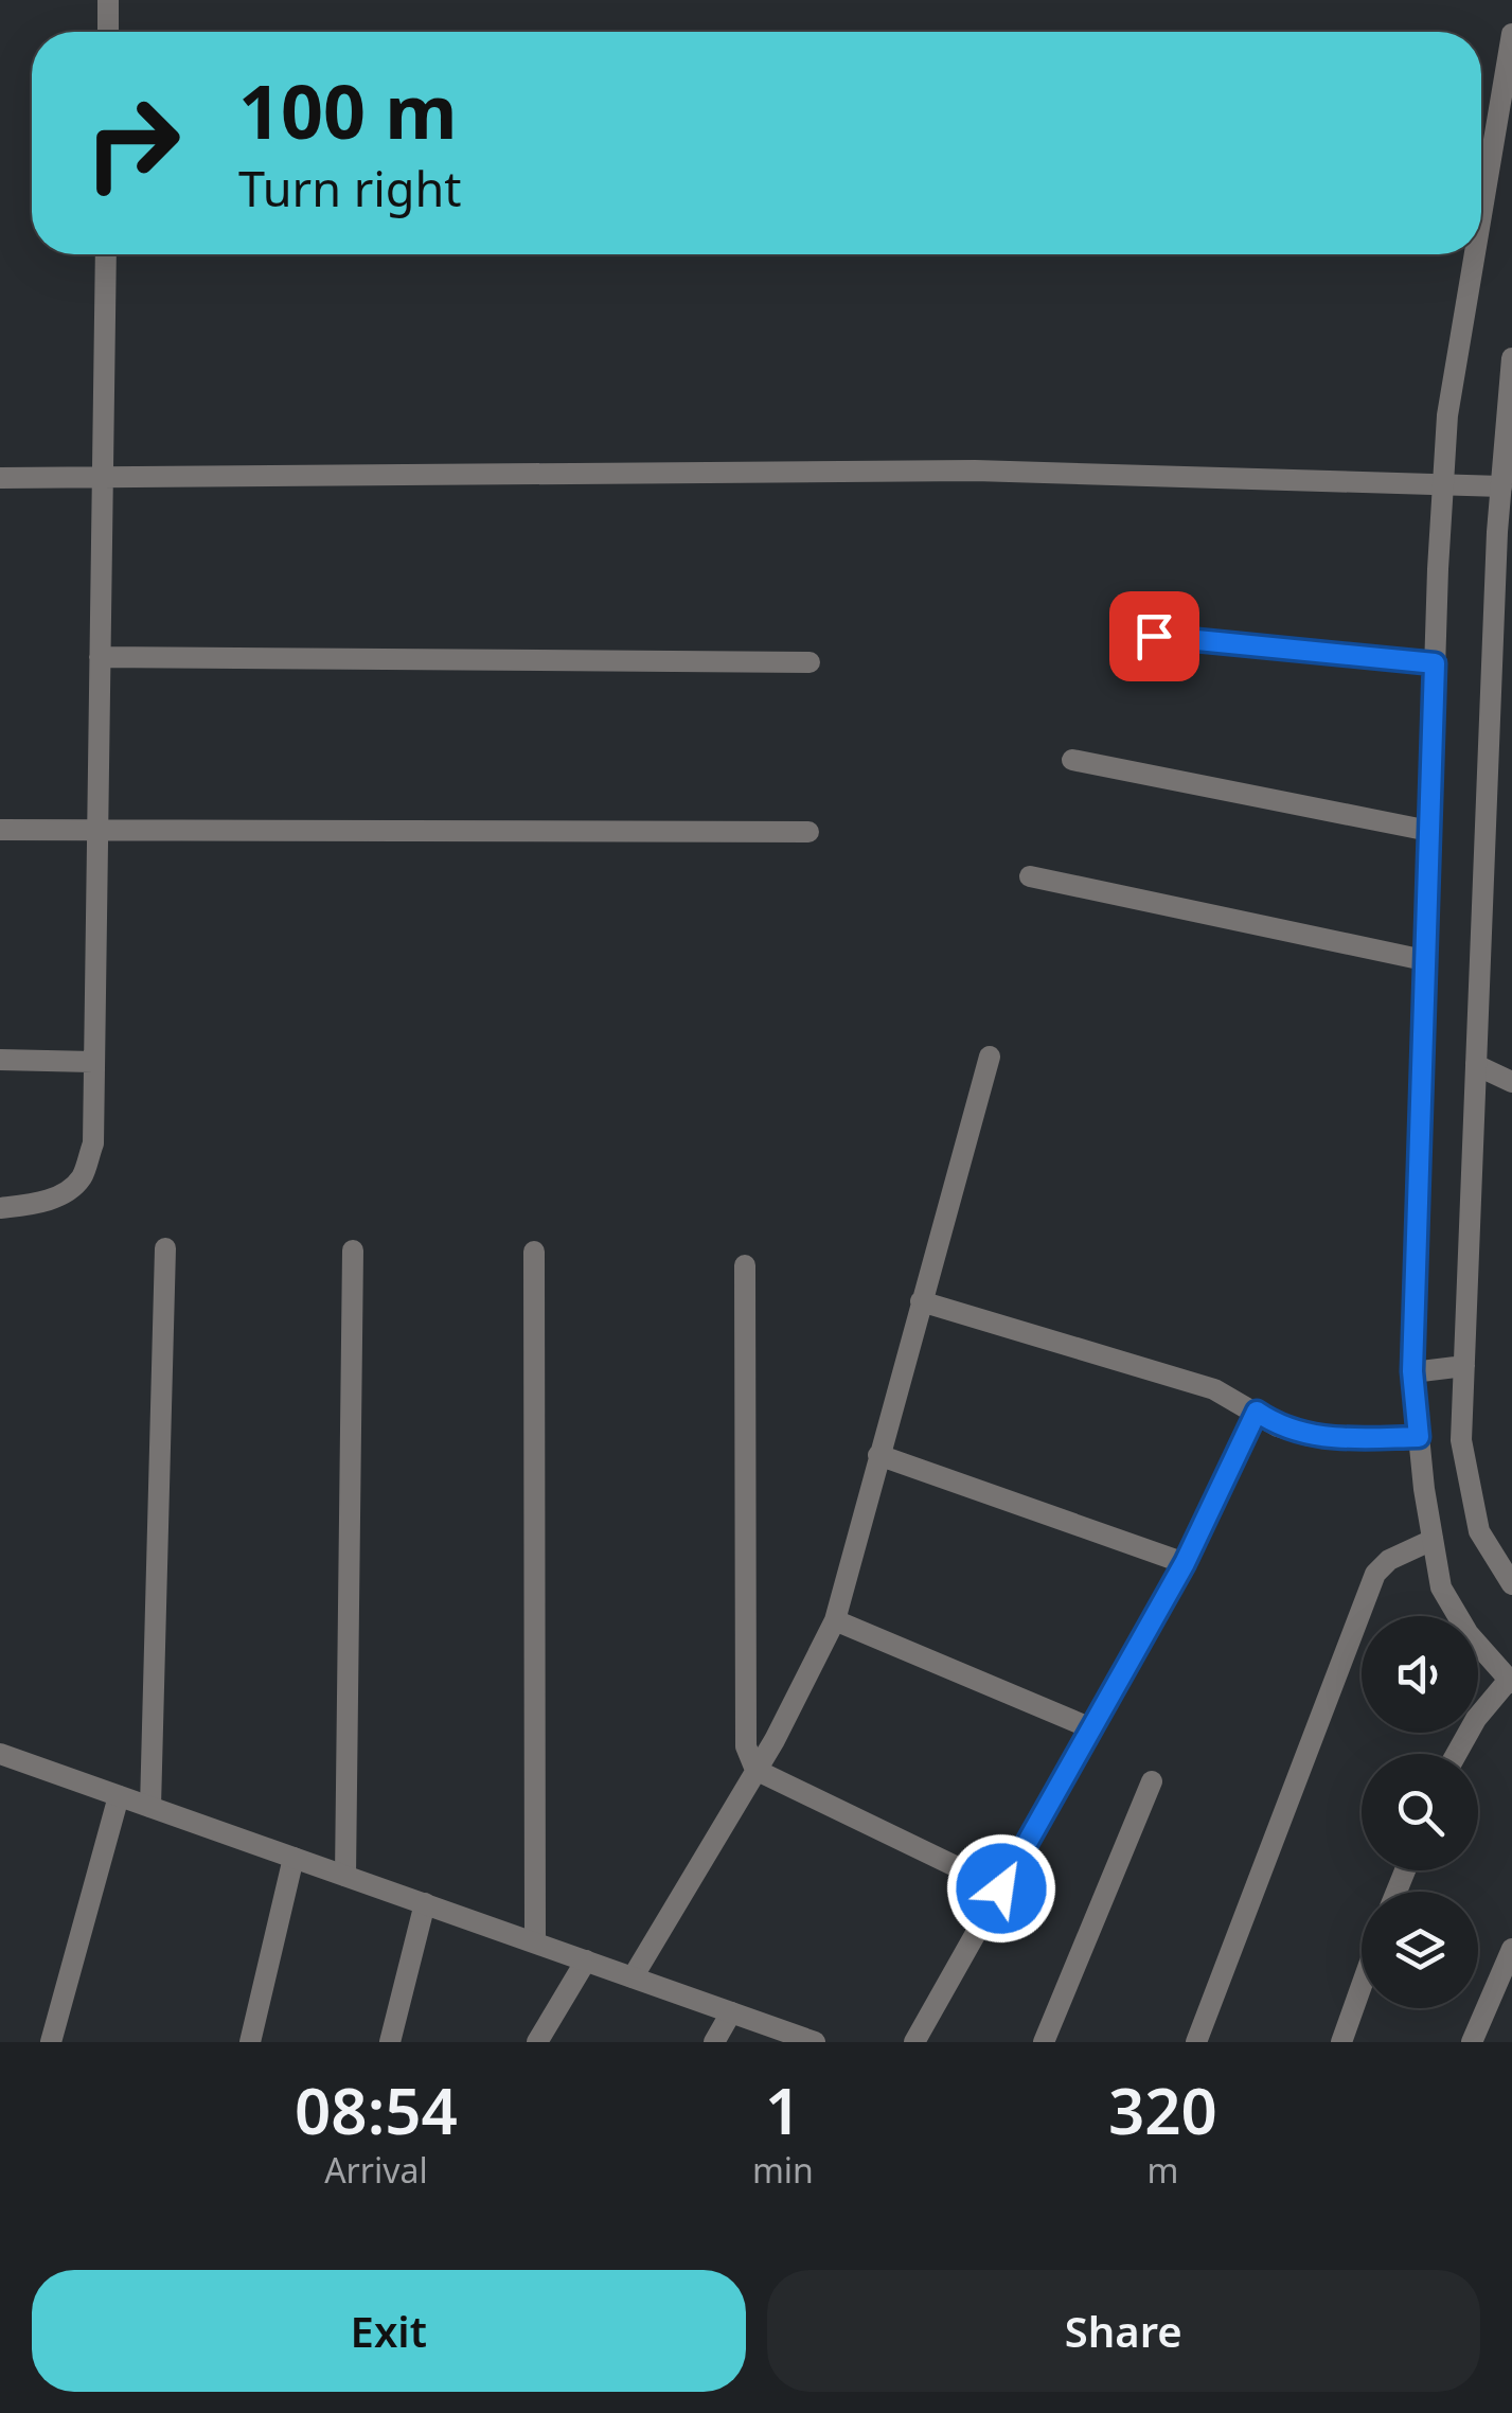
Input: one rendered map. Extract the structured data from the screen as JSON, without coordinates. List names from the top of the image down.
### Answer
{
  "page": {
    "turn": ["100 m", "Turn right"],
    "eta": [
      "08:54",
      "Arrival",
      "1",
      "min",
      "320",
      "m"
    ],
    "buttons": ["Exit", "Share"]
  }
}
